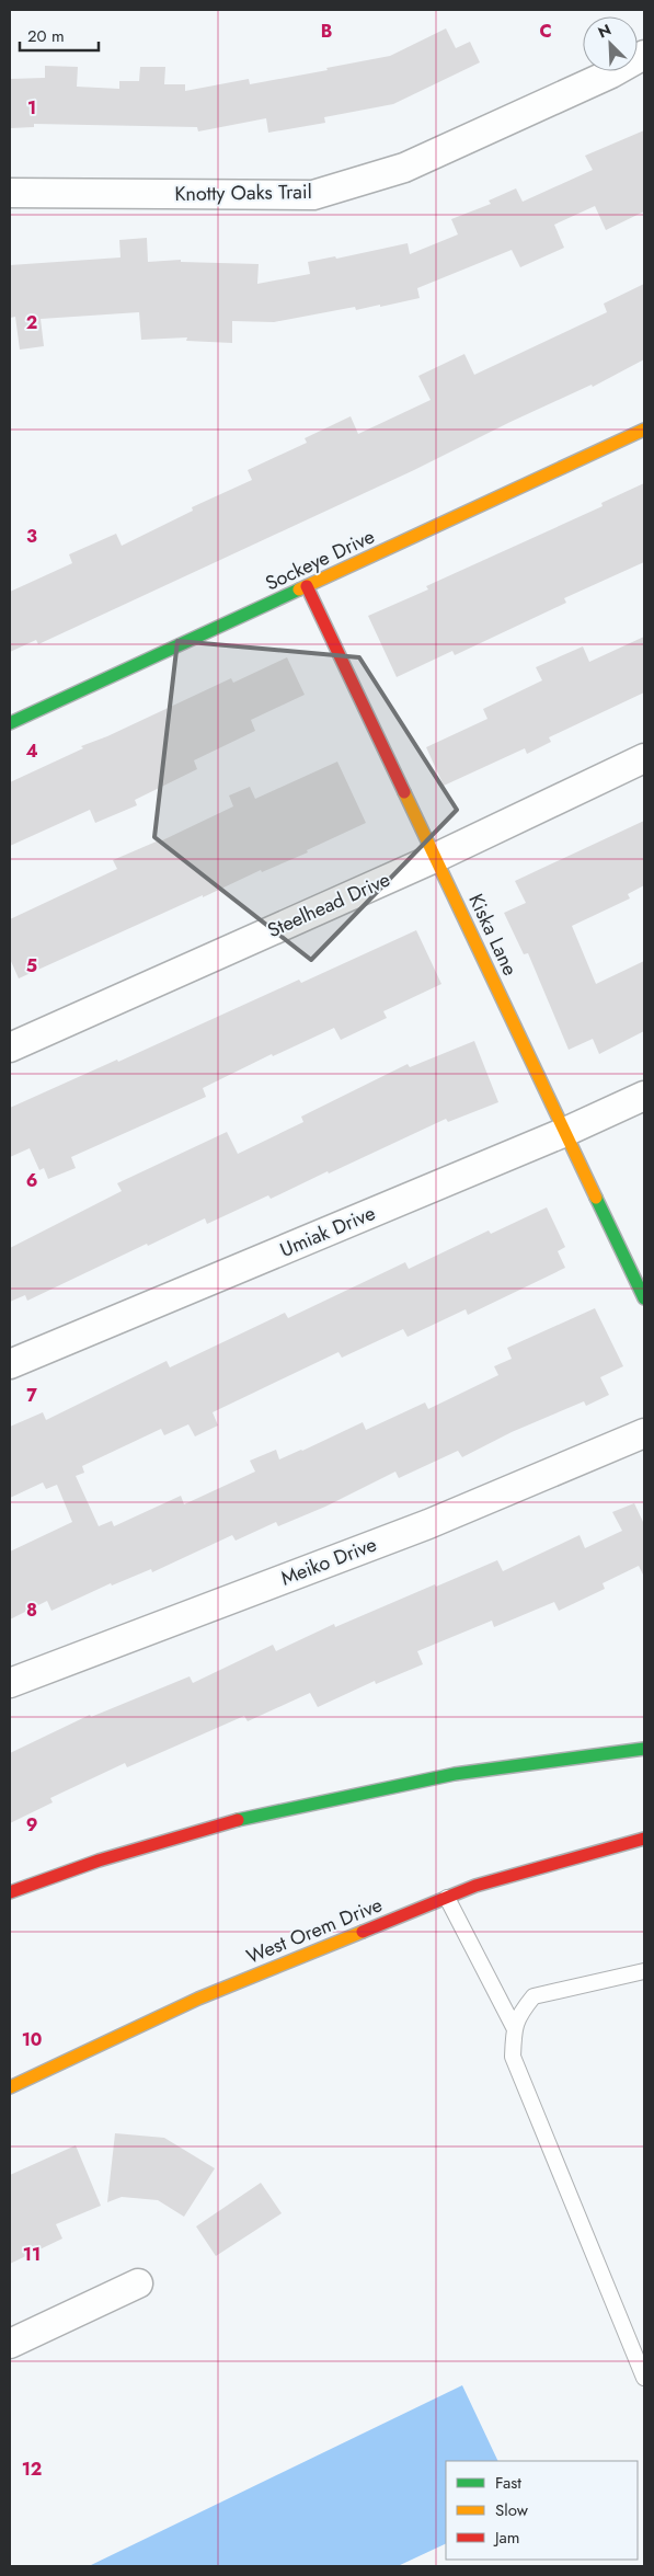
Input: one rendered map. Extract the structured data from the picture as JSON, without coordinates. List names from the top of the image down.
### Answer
{
  "streets": {
    "street": [
      "Knotty Oaks Trail",
      "Sockeye Drive",
      "Steelhead Drive",
      "Kiska Lane",
      "Umiak Drive",
      "Meiko Drive",
      "West Orem Drive"
    ]
  },
  "crossings": [
    ["Sockeye Drive", "Kiska Lane"],
    ["Steelhead Drive", "Kiska Lane"],
    ["Kiska Lane", "Umiak Drive"]
  ],
  "legend": ["Fast", "Slow", "Jam"],
  "scale_bar": "20 m",
  "north": "top left",
  "grid": {
    "columns": ["B", "C"],
    "rows": [
      "1",
      "2",
      "3",
      "4",
      "5",
      "6",
      "7",
      "8",
      "9",
      "10",
      "11",
      "12"
    ]
  }
}
